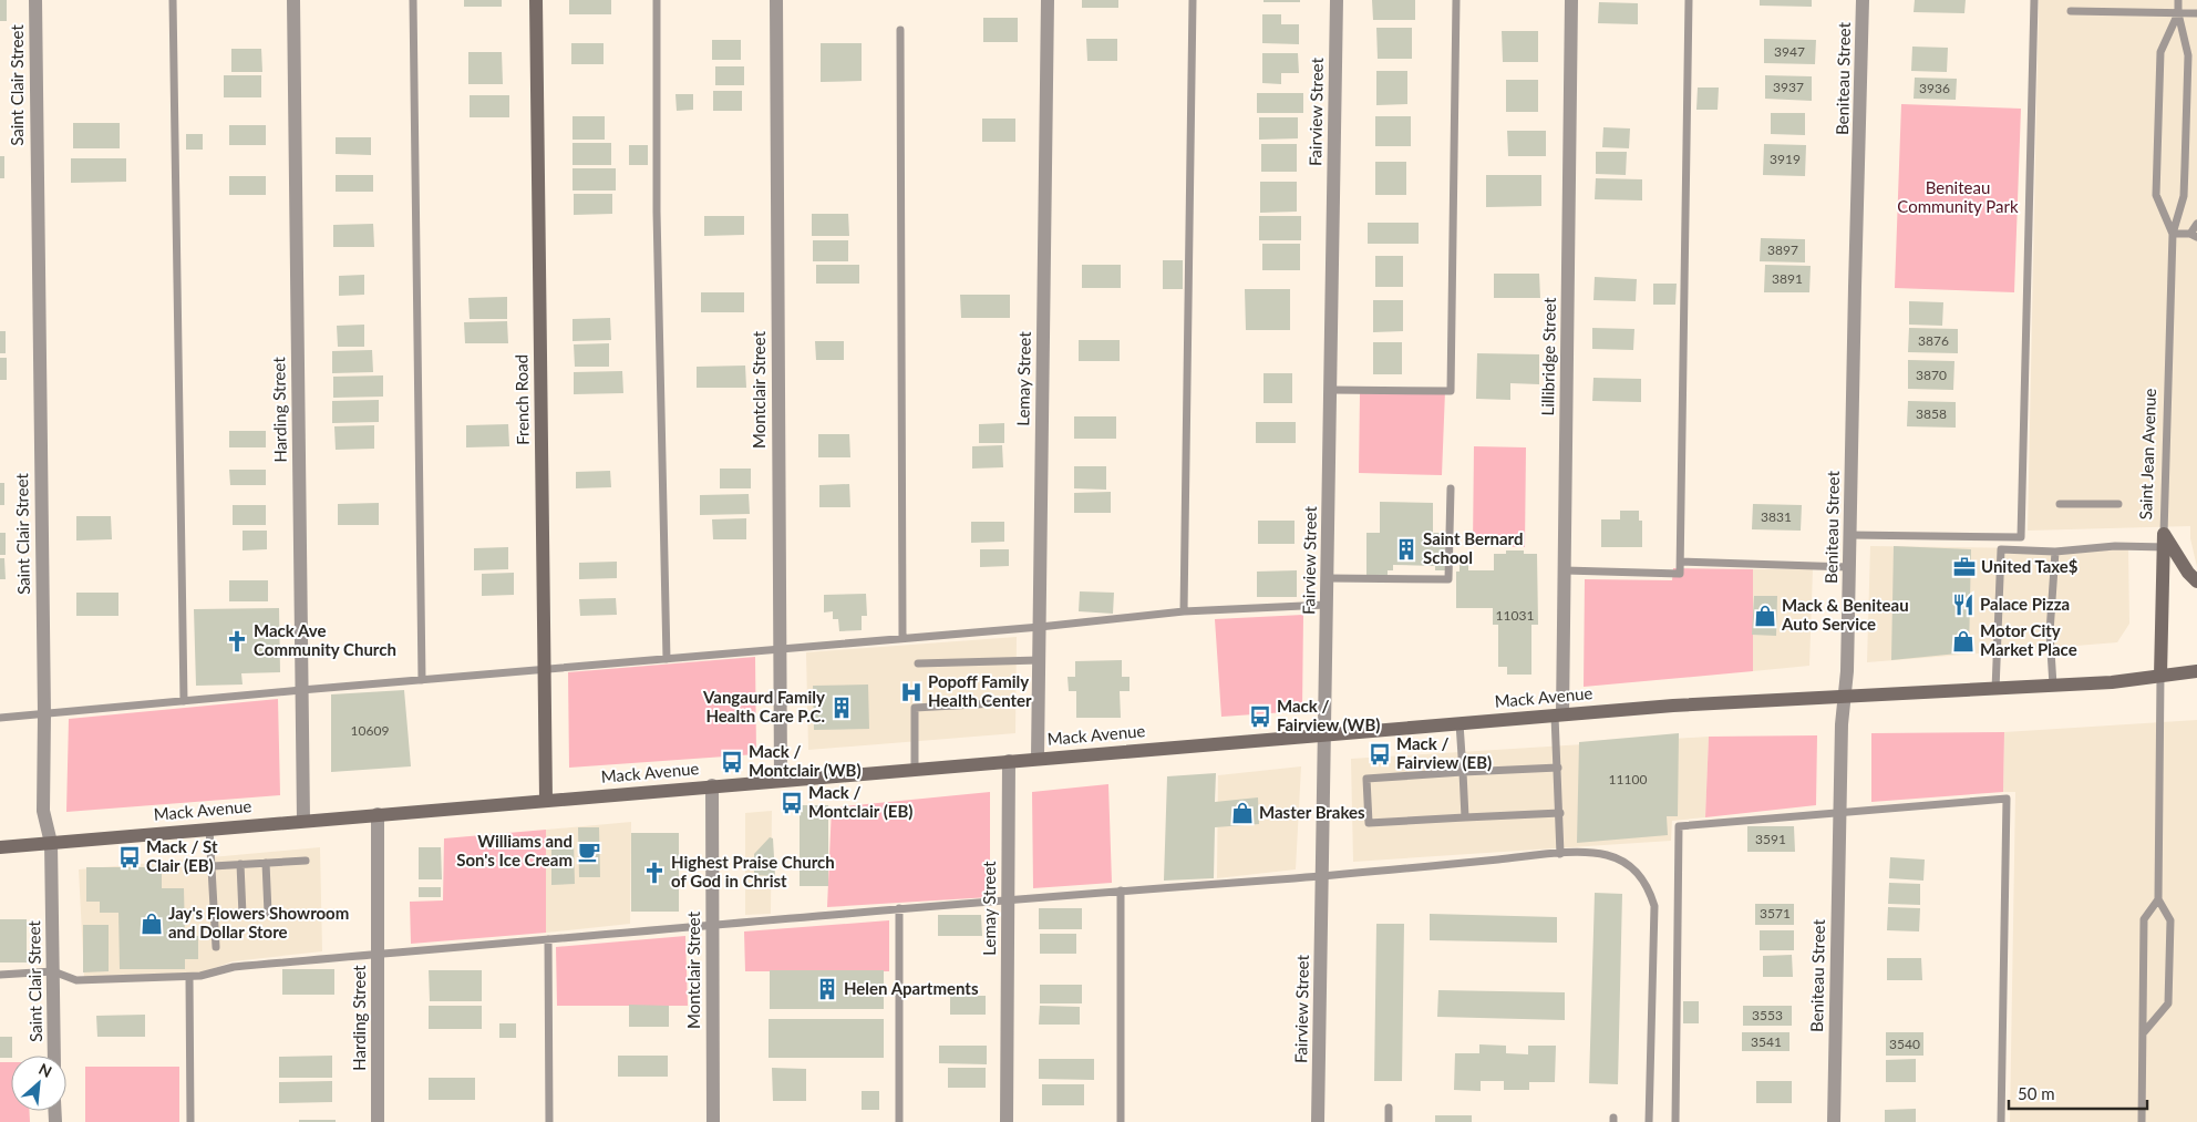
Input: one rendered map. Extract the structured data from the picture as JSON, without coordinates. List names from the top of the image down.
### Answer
{
  "streets": {
    "main road": ["French Road", "Saint Jean Avenue", "Mack Avenue"],
    "street": [
      "Beniteau Street",
      "Saint Clair Street",
      "Fairview Street",
      "Lillibridge Street",
      "Lemay Street",
      "Montclair Street",
      "Harding Street"
    ]
  },
  "crossings": [
    ["Beniteau Street", "Mack Avenue"],
    ["Saint Clair Street", "Mack Avenue"],
    ["Fairview Street", "Mack Avenue"],
    ["Lillibridge Street", "Mack Avenue"],
    ["Lemay Street", "Mack Avenue"],
    ["Montclair Street", "Mack Avenue"],
    ["French Road", "Mack Avenue"],
    ["Harding Street", "Mack Avenue"],
    ["Saint Jean Avenue", "Mack Avenue"]
  ],
  "parks": ["Beniteau Community Park"],
  "places": {
    "building": ["Saint Bernard School", "Vangaurd Family Health Care P.C.", "Helen Apartments"],
    "office": ["United Taxe$"],
    "restaurant": ["Palace Pizza"],
    "shop": [
      "Mack & Beniteau Auto Service",
      "Motor City Market Place",
      "Master Brakes",
      "Jay's Flowers Showroom and Dollar Store"
    ],
    "church": ["Mack Ave Community Church", "Highest Praise Church of God in Christ"],
    "hospital": ["Popoff Family Health Center"],
    "bus stop": [
      "Mack / Fairview (WB)",
      "Mack / Fairview (EB)",
      "Mack / Montclair (WB)",
      "Mack / Montclair (EB)",
      "Mack / St Clair (EB)"
    ],
    "cafe": ["Williams and Son's Ice Cream"]
  },
  "house_numbers": [
    "3947",
    "3937",
    "3936",
    "3919",
    "3897",
    "3891",
    "3876",
    "3870",
    "3858",
    "3831",
    "11031",
    "10609",
    "11100",
    "3591",
    "3571",
    "3553",
    "3541",
    "3540"
  ],
  "scale_bar": "50 m",
  "north": "top right"
}
